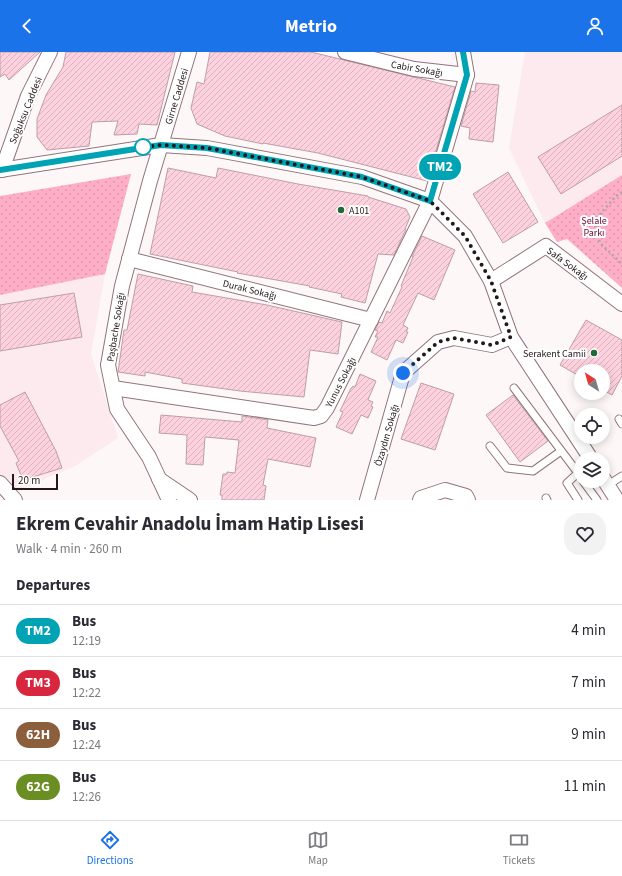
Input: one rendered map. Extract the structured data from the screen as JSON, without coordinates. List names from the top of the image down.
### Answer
{
  "streets": {
    "street": [
      "Cabir Sokağı",
      "Girne Caddesi",
      "Soğuksu Caddesi",
      "Safa Sokağı",
      "Durak Sokağı",
      "Paşbache Sokağı",
      "Yunus Sokağı",
      "Özaydın Sokağı"
    ]
  },
  "crossings": [
    ["Cabir Sokağı", "Yunus Sokağı"],
    ["Girne Caddesi", "Paşbache Sokağı"],
    ["Durak Sokağı", "Paşbache Sokağı"],
    ["Durak Sokağı", "Yunus Sokağı"],
    ["Paşbache Sokağı", "Yunus Sokağı"]
  ],
  "parks": ["Şelale Parkı"],
  "places": ["A101", "Serakent Camii"],
  "lines": ["bus line TM2"],
  "scale_bar": "20 m",
  "north": "top left",
  "page": {
    "header": "Metrio",
    "on_map": "TM2",
    "scale": "20 m",
    "heading": [
      ["Ekrem Cevahir Anadolu İmam Hatip Lisesi", "Walk · 4 min · 260 m"],
      "Departures"
    ],
    "list": [
      {
        "mark": "TM2",
        "name": "Bus",
        "note": "12:19",
        "value": "4 min"
      },
      {
        "mark": "TM3",
        "name": "Bus",
        "note": "12:22",
        "value": "7 min"
      },
      {
        "mark": "62H",
        "name": "Bus",
        "note": "12:24",
        "value": "9 min"
      },
      {
        "mark": "62G",
        "name": "Bus",
        "note": "12:26",
        "value": "11 min"
      }
    ],
    "tabs": ["Directions", "Map", "Tickets"]
  }
}
